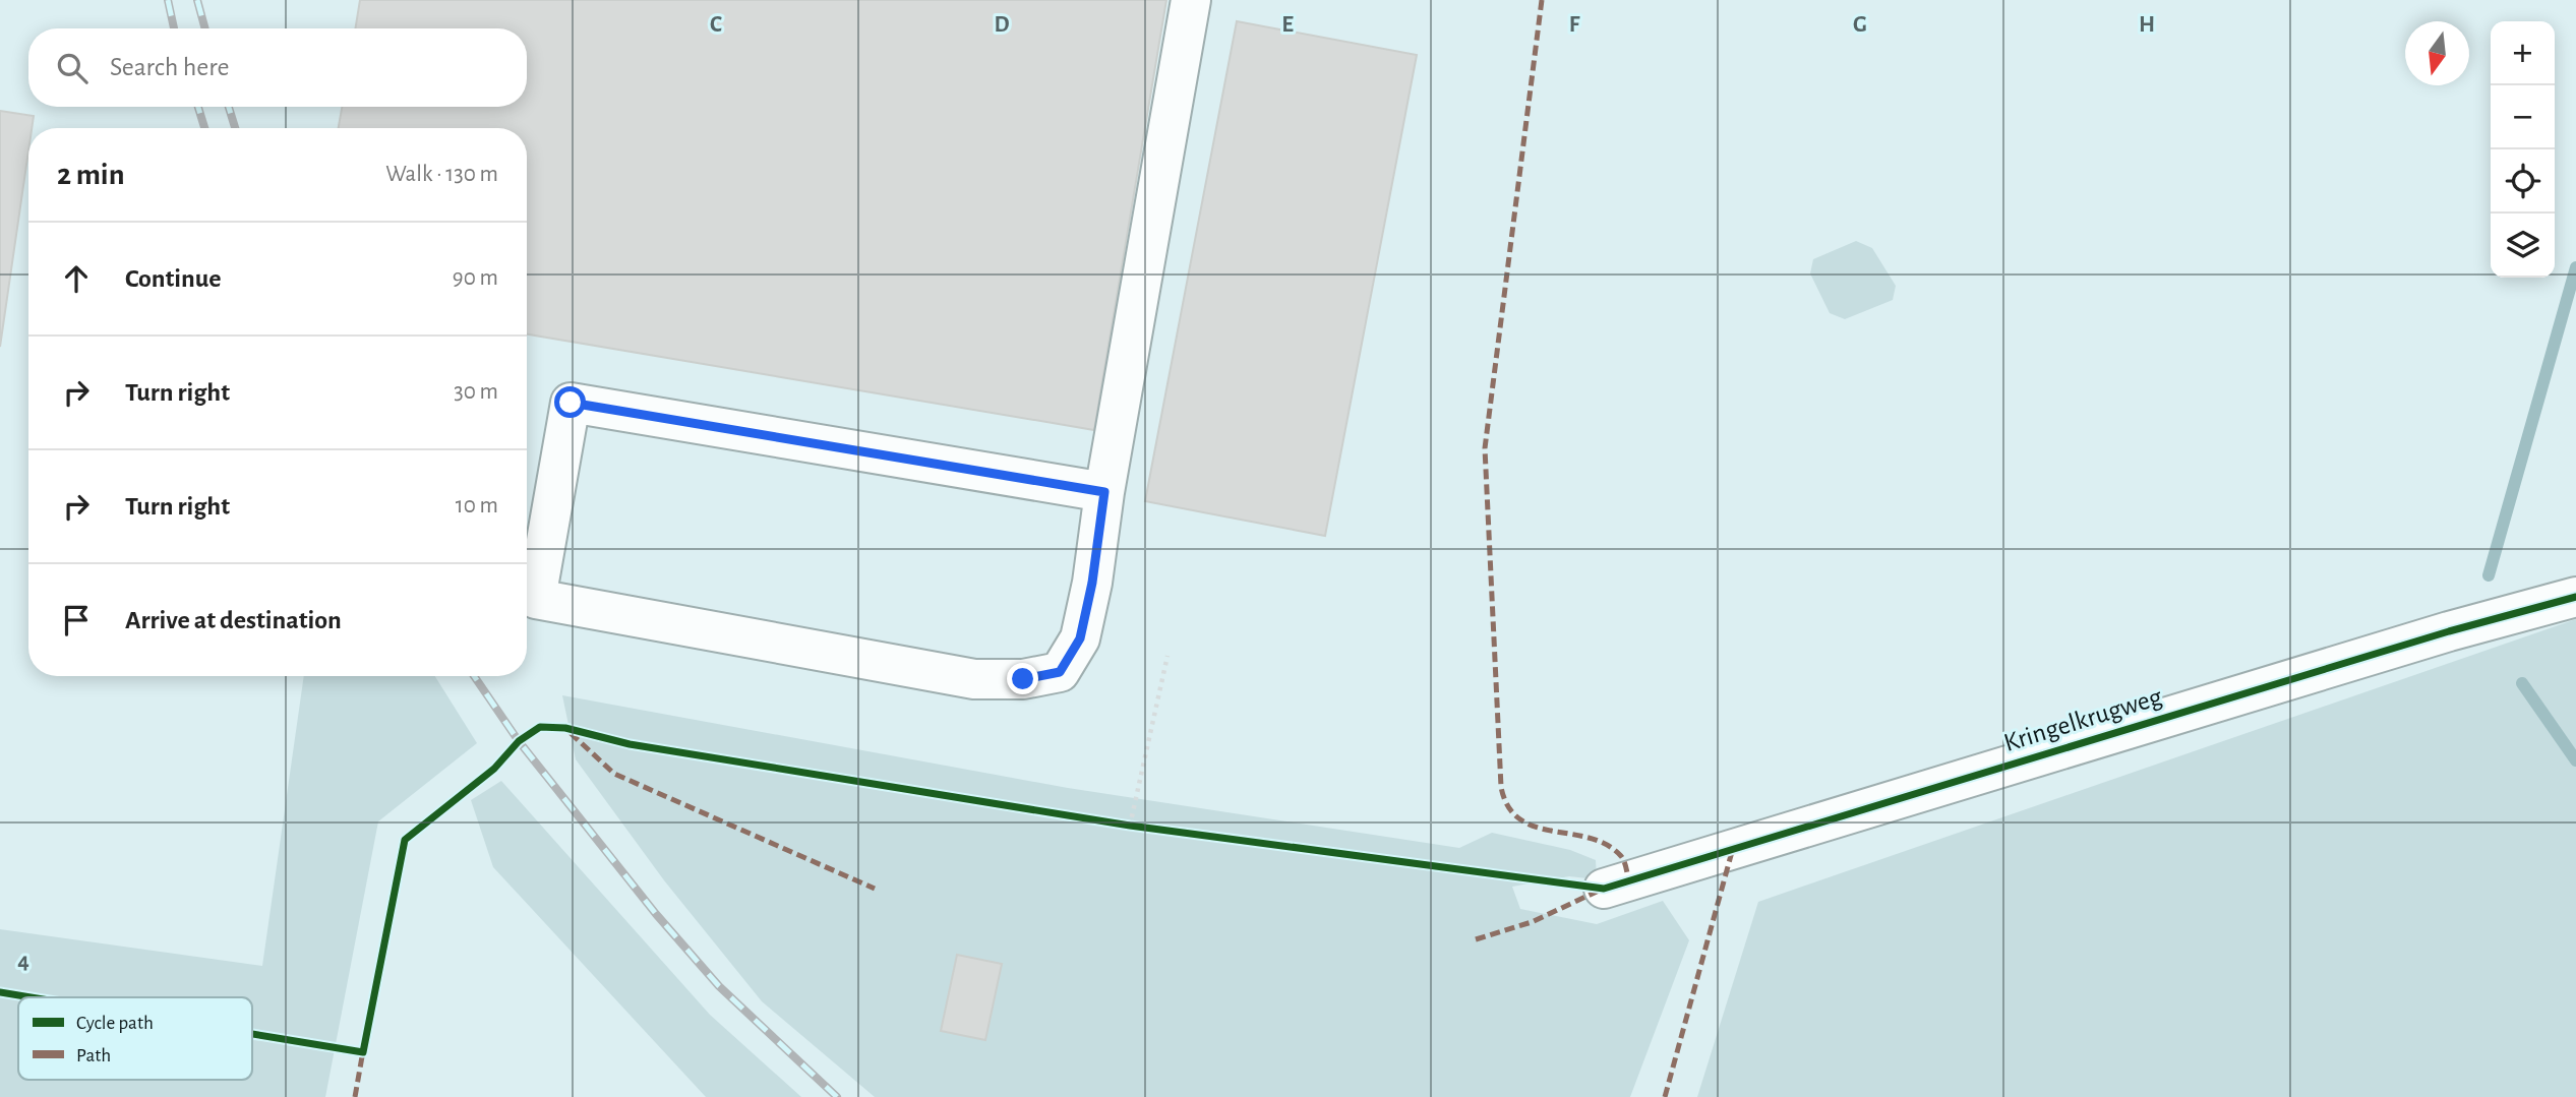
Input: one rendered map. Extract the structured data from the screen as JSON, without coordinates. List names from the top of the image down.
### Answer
{
  "streets": {
    "street": ["Kringelkrugweg"]
  },
  "legend": ["Cycle path", "Path"],
  "north": "bottom",
  "page": {
    "map_buttons": ["+", "−"],
    "search": "Search here",
    "heading": ["2 min", "Walk · 130 m"],
    "list": [
      ["Continue", "90 m"],
      ["Turn right", "30 m"],
      ["Turn right", "10 m"],
      "Arrive at destination"
    ]
  },
  "grid": {
    "columns": [
      "C",
      "D",
      "E",
      "F",
      "G",
      "H"
    ],
    "rows": ["4"]
  }
}
